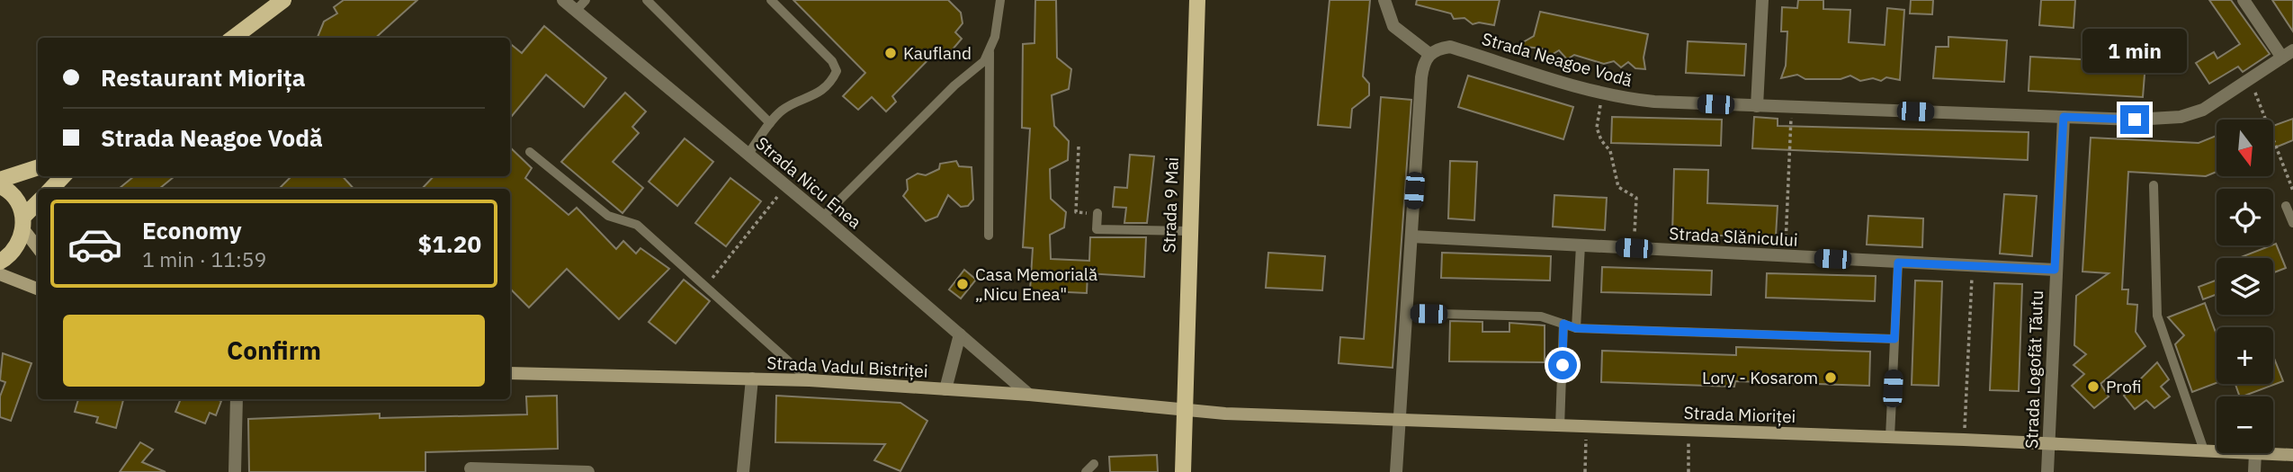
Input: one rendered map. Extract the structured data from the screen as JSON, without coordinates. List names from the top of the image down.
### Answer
{
  "streets": {
    "main road": ["Strada 9 Mai", "Strada Vadul Bistriței", "Strada Mioriței"],
    "street": [
      "Strada Neagoe Vodă",
      "Strada Nicu Enea",
      "Strada Slănicului",
      "Strada Logofăt Tăutu"
    ]
  },
  "crossings": [
    ["Strada Neagoe Vodă", "Strada Logofăt Tăutu"],
    ["Strada Nicu Enea", "Strada Vadul Bistriței"],
    ["Strada 9 Mai", "Strada Vadul Bistriței"],
    ["Strada 9 Mai", "Strada Mioriței"],
    ["Strada Slănicului", "Strada Logofăt Tăutu"],
    ["Strada Vadul Bistriței", "Strada Mioriței"],
    ["Strada Logofăt Tăutu", "Strada Mioriței"]
  ],
  "places": [
    "Kaufland",
    "Casa Memorială „Nicu Enea\"",
    "Lory - Kosarom",
    "Profi"
  ],
  "north": "bottom",
  "page": {
    "bubble": "1 min",
    "banner": ["Restaurant Miorița", "Strada Neagoe Vodă"],
    "map_buttons": ["+", "−"],
    "list": [
      {
        "name": "Economy",
        "note": "1 min · 11:59",
        "value": "$1.20"
      }
    ],
    "buttons": "Confirm"
  }
}
